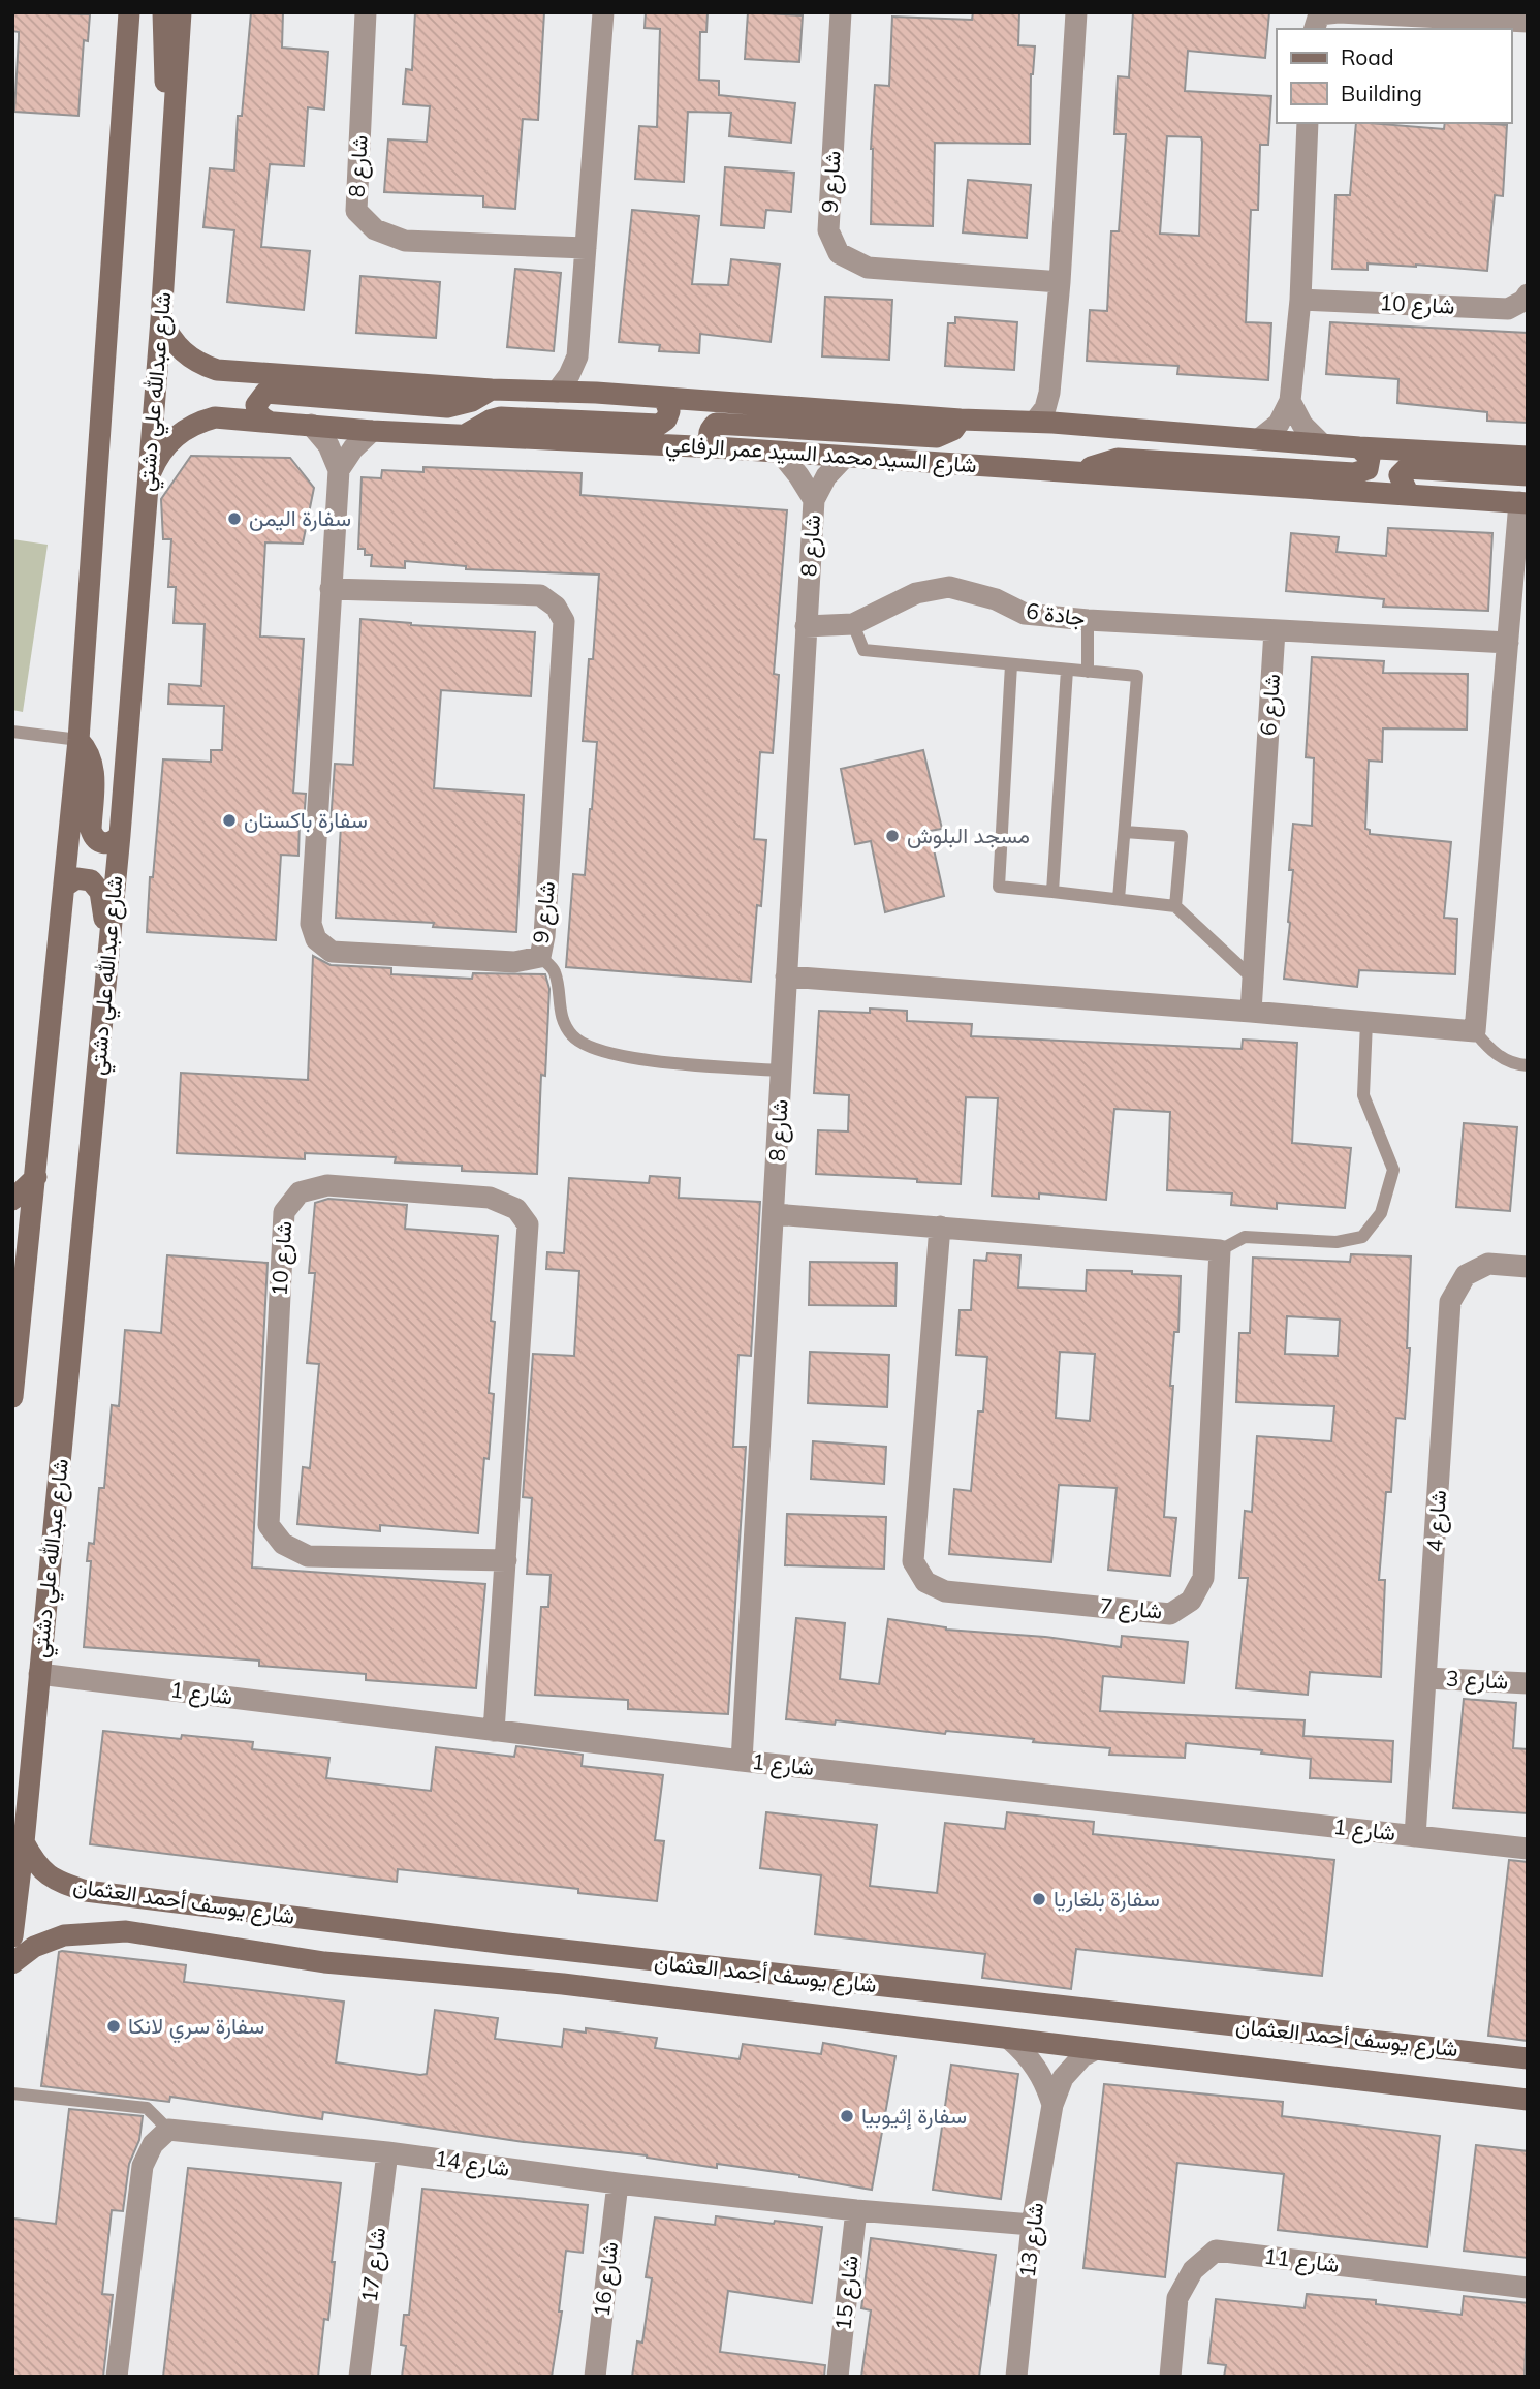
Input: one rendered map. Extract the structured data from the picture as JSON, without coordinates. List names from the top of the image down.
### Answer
{
  "streets": {
    "street": [
      "شارع 8",
      "شارع 9",
      "شارع 10",
      "شارع عبدالله علي دشتي",
      "شارع السيد محمد السيد عمر الرفاعي",
      "جادة 6",
      "شارع 6",
      "شارع 4",
      "شارع 7",
      "شارع 3",
      "شارع 1",
      "شارع يوسف أحمد العثمان",
      "شارع 14",
      "شارع 13",
      "شارع 11",
      "شارع 17",
      "شارع 16",
      "شارع 15"
    ]
  },
  "crossings": [
    ["شارع 8", "شارع السيد محمد السيد عمر الرفاعي"],
    ["شارع 8", "جادة 6"],
    ["شارع 8", "شارع 1"],
    ["شارع 10", "شارع 1"],
    ["شارع عبدالله علي دشتي", "شارع السيد محمد السيد عمر الرفاعي"],
    ["شارع عبدالله علي دشتي", "شارع 1"],
    ["شارع عبدالله علي دشتي", "شارع يوسف أحمد العثمان"],
    ["جادة 6", "شارع 6"],
    ["شارع 4", "شارع 3"],
    ["شارع 4", "شارع 1"],
    ["شارع يوسف أحمد العثمان", "شارع 13"],
    ["شارع 14", "شارع 13"],
    ["شارع 14", "شارع 17"],
    ["شارع 14", "شارع 16"],
    ["شارع 14", "شارع 15"]
  ],
  "places": [
    "سفارة اليمن",
    "سفارة باكستان",
    "مسجد البلوش",
    "سفارة بلغاريا",
    "سفارة سري لانكا",
    "سفارة إثيوبيا"
  ],
  "legend": ["Road", "Building"]
}
